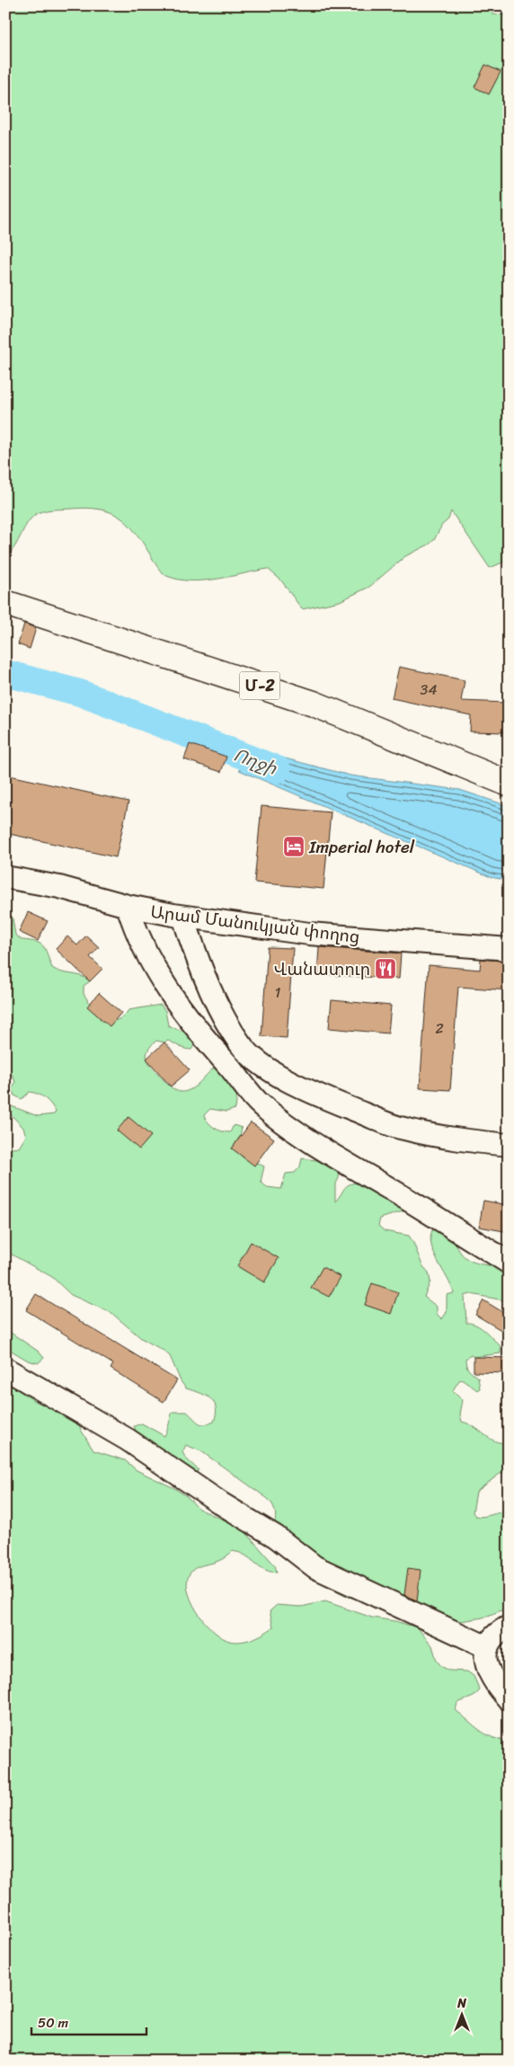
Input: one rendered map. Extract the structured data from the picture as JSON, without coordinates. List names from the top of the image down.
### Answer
{
  "streets": {
    "highway": ["Մ-2"],
    "street": ["Արամ Մանուկյան փողոց"]
  },
  "water": ["Ողջի"],
  "places": {
    "hotel": ["Imperial hotel"],
    "restaurant": ["Վանատուր"]
  },
  "house_numbers": ["34", "1", "2"],
  "scale_bar": "50 m",
  "north": "top"
}
